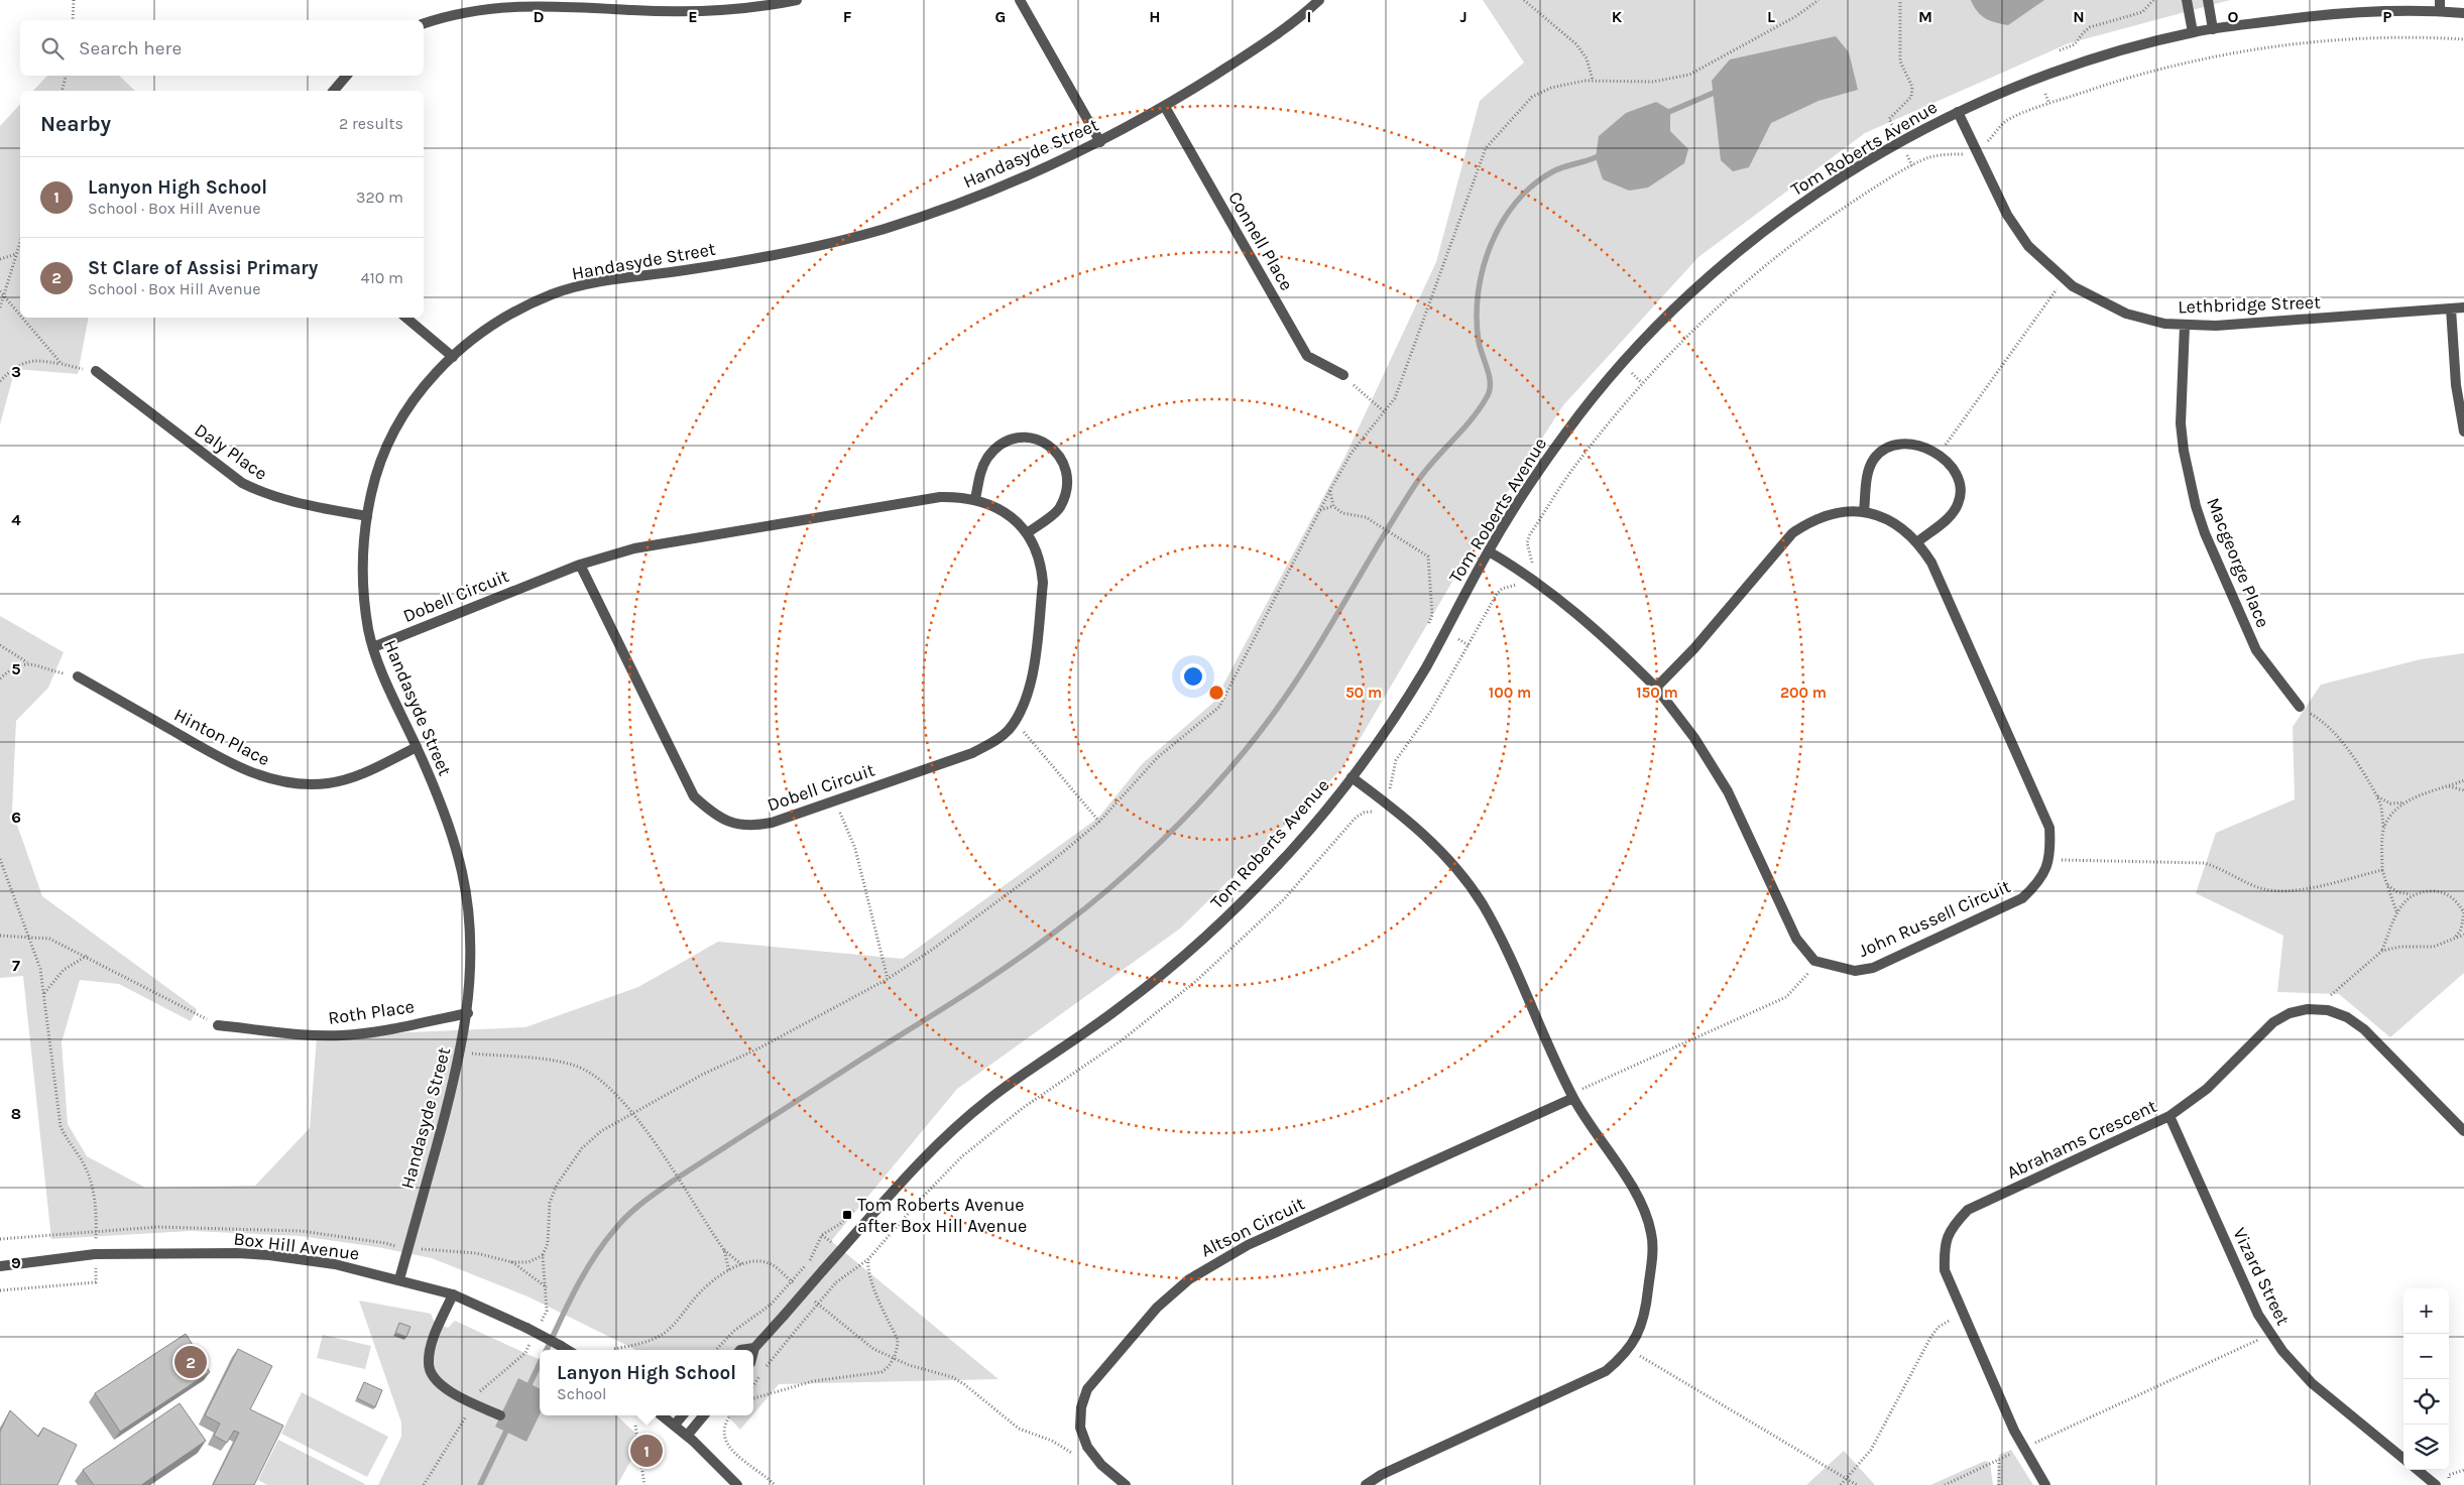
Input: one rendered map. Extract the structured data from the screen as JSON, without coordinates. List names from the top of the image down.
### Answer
{
  "streets": {
    "street": [
      "Tom Roberts Avenue",
      "Handasyde Street",
      "Connell Place",
      "Lethbridge Street",
      "Daly Place",
      "Macgeorge Place",
      "Dobell Circuit",
      "Hinton Place",
      "John Russell Circuit",
      "Roth Place",
      "Abrahams Crescent",
      "Altson Circuit",
      "Box Hill Avenue",
      "Vizard Street"
    ]
  },
  "crossings": [
    ["Tom Roberts Avenue", "Lethbridge Street"],
    ["Handasyde Street", "Connell Place"],
    ["Handasyde Street", "Daly Place"],
    ["Handasyde Street", "Dobell Circuit"],
    ["Handasyde Street", "Hinton Place"],
    ["Handasyde Street", "Roth Place"],
    ["Handasyde Street", "Box Hill Avenue"],
    ["Lethbridge Street", "Macgeorge Place"],
    ["Abrahams Crescent", "Vizard Street"]
  ],
  "places": {
    "transit": ["Tom Roberts Avenue after Box Hill Avenue"]
  },
  "page": {
    "search": "Search here",
    "heading": ["Nearby", "2 results"],
    "list": [
      {
        "mark": "1",
        "name": "Lanyon High School",
        "note": "School · Box Hill Avenue",
        "value": "320 m"
      },
      {
        "mark": "2",
        "name": "St Clare of Assisi Primary",
        "note": "School · Box Hill Avenue",
        "value": "410 m"
      }
    ],
    "map_buttons": ["+", "−"],
    "pins": ["2", "1"],
    "popup": ["Lanyon High School", "School"]
  },
  "grid": {
    "columns": [
      "D",
      "E",
      "F",
      "G",
      "H",
      "I",
      "J",
      "K",
      "L",
      "M",
      "N",
      "O",
      "P"
    ],
    "rows": [
      "3",
      "4",
      "5",
      "6",
      "7",
      "8",
      "9"
    ]
  },
  "rings": [
    "50 m",
    "100 m",
    "150 m",
    "200 m"
  ]
}
